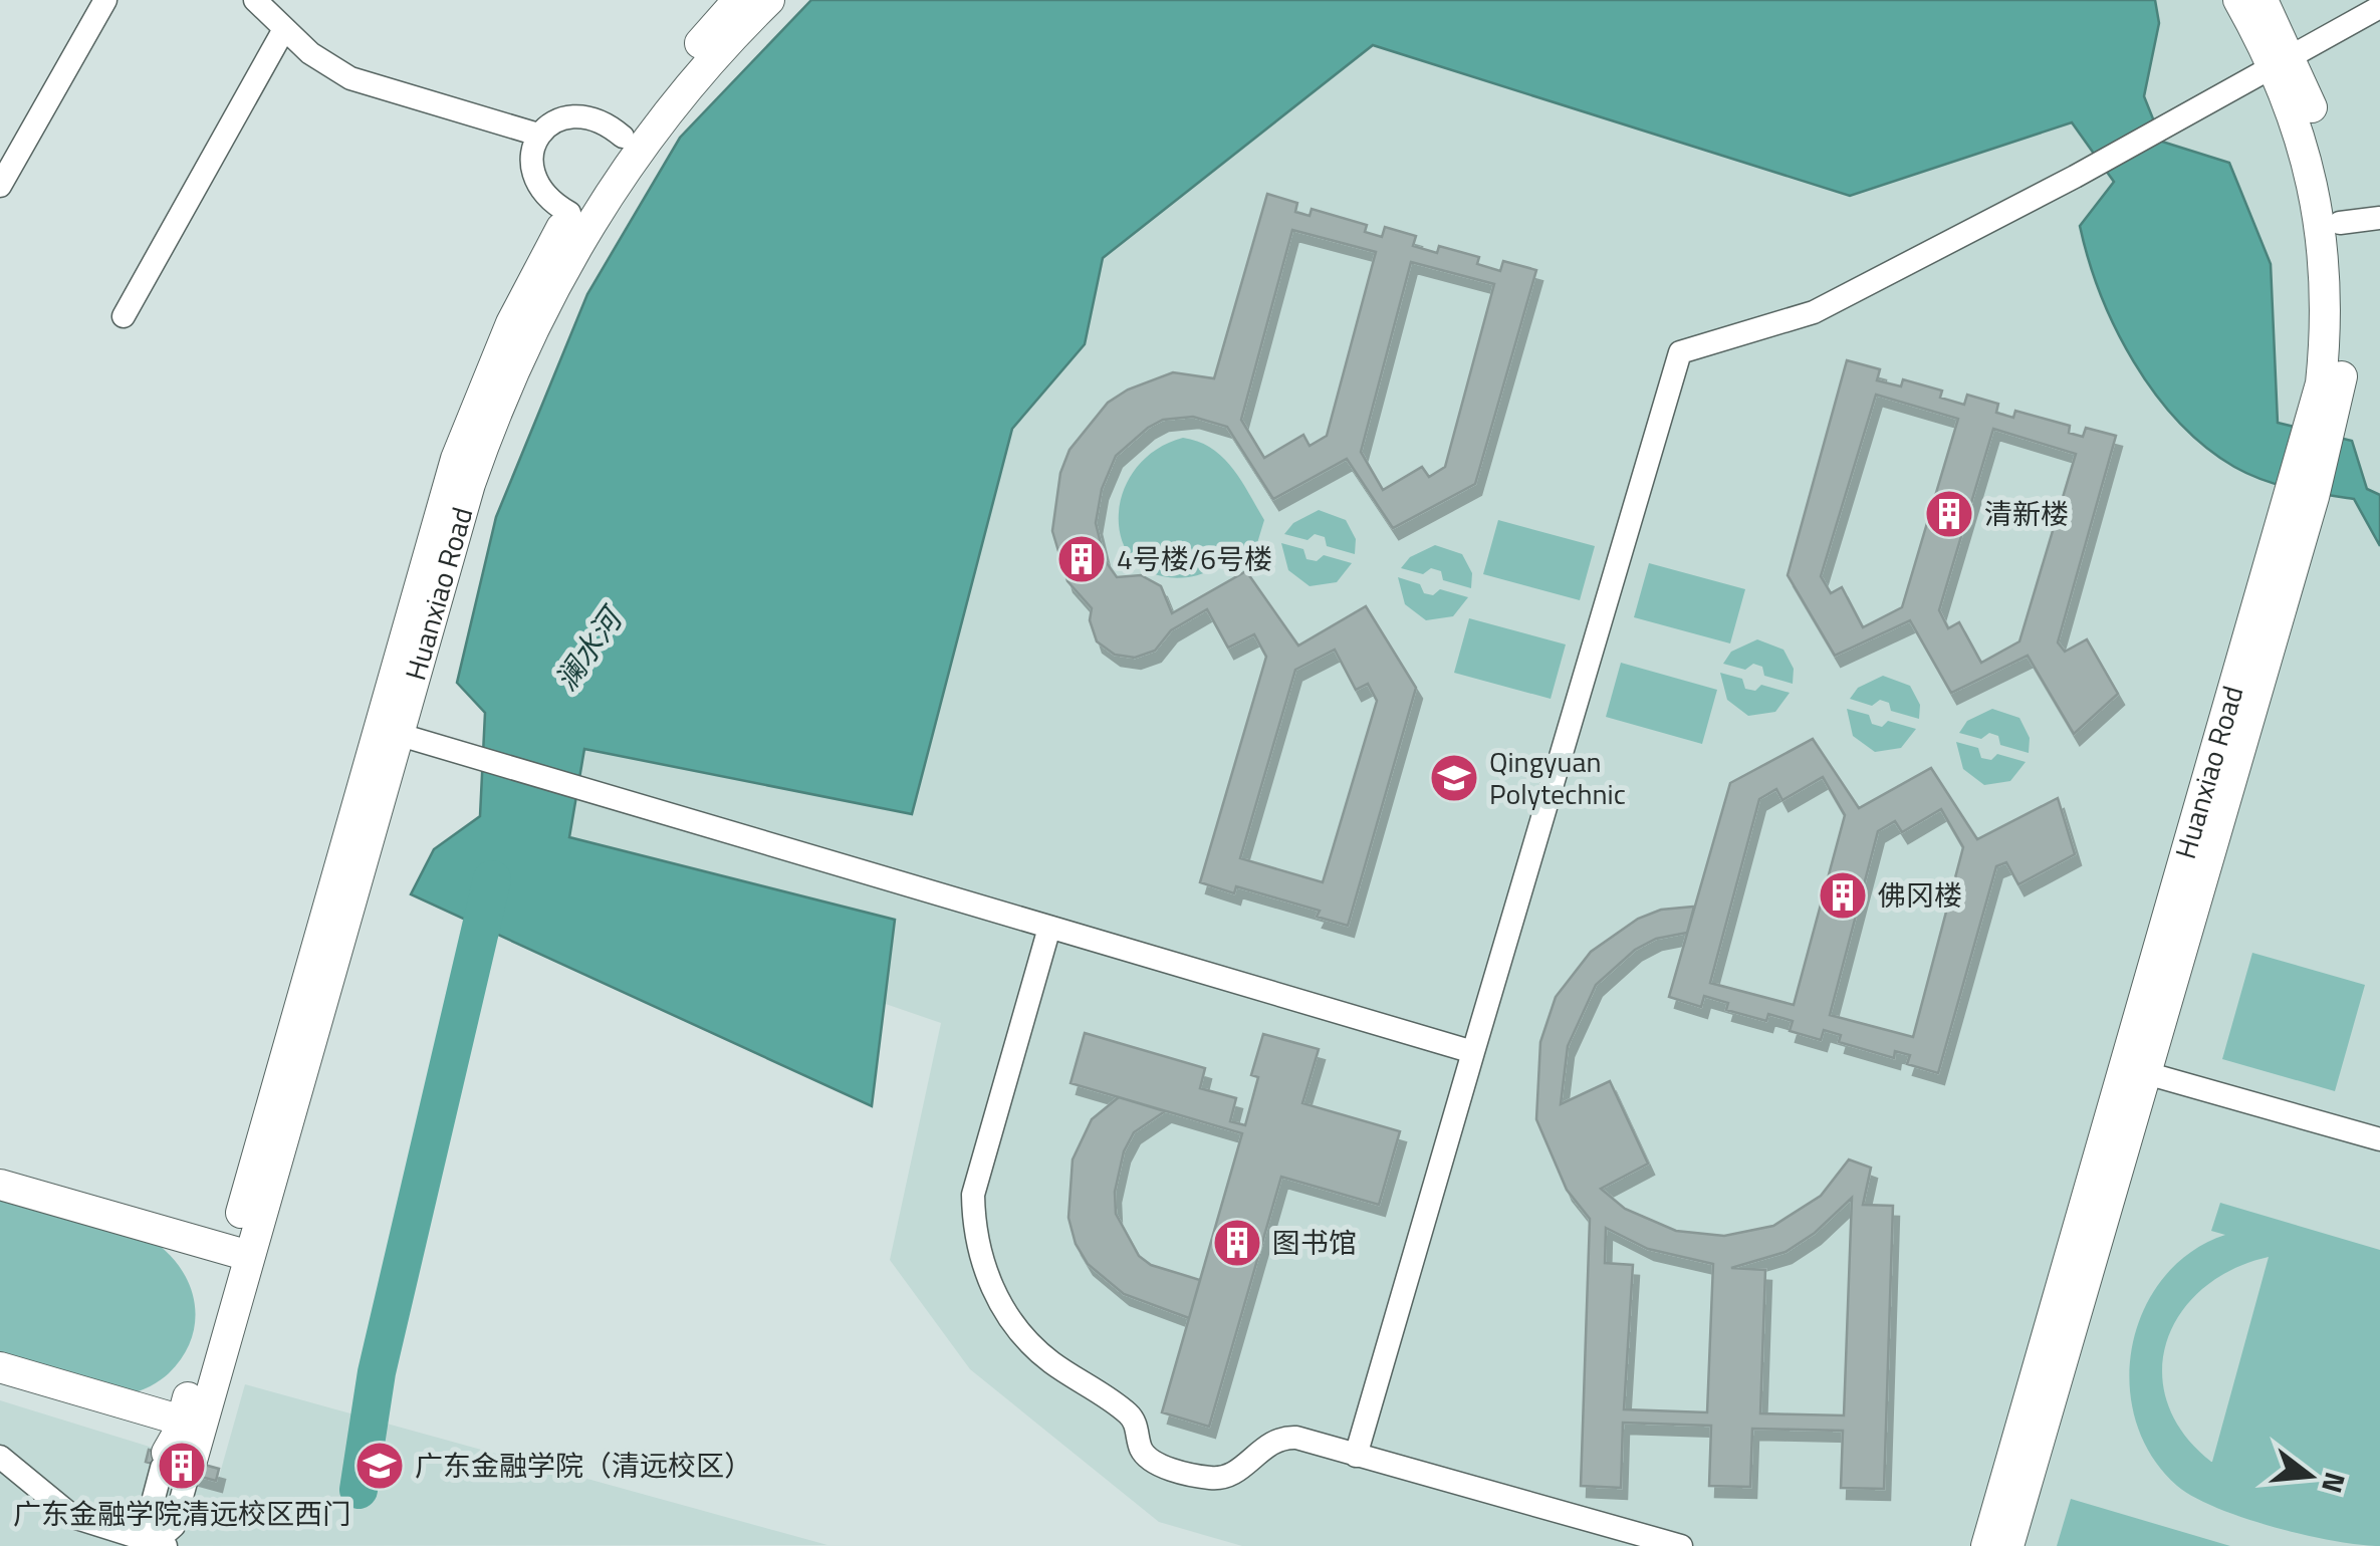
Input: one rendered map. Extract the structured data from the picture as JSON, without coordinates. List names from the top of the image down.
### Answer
{
  "streets": {
    "street": ["Huanxiao Road"]
  },
  "water": ["澜水河"],
  "places": {
    "building": [
      "清新楼",
      "4号楼/6号楼",
      "佛冈楼",
      "图书馆",
      "广东金融学院清远校区西门"
    ],
    "school or university": ["Qingyuan Polytechnic", "广东金融学院（清远校区）"]
  },
  "north": "right"
}
